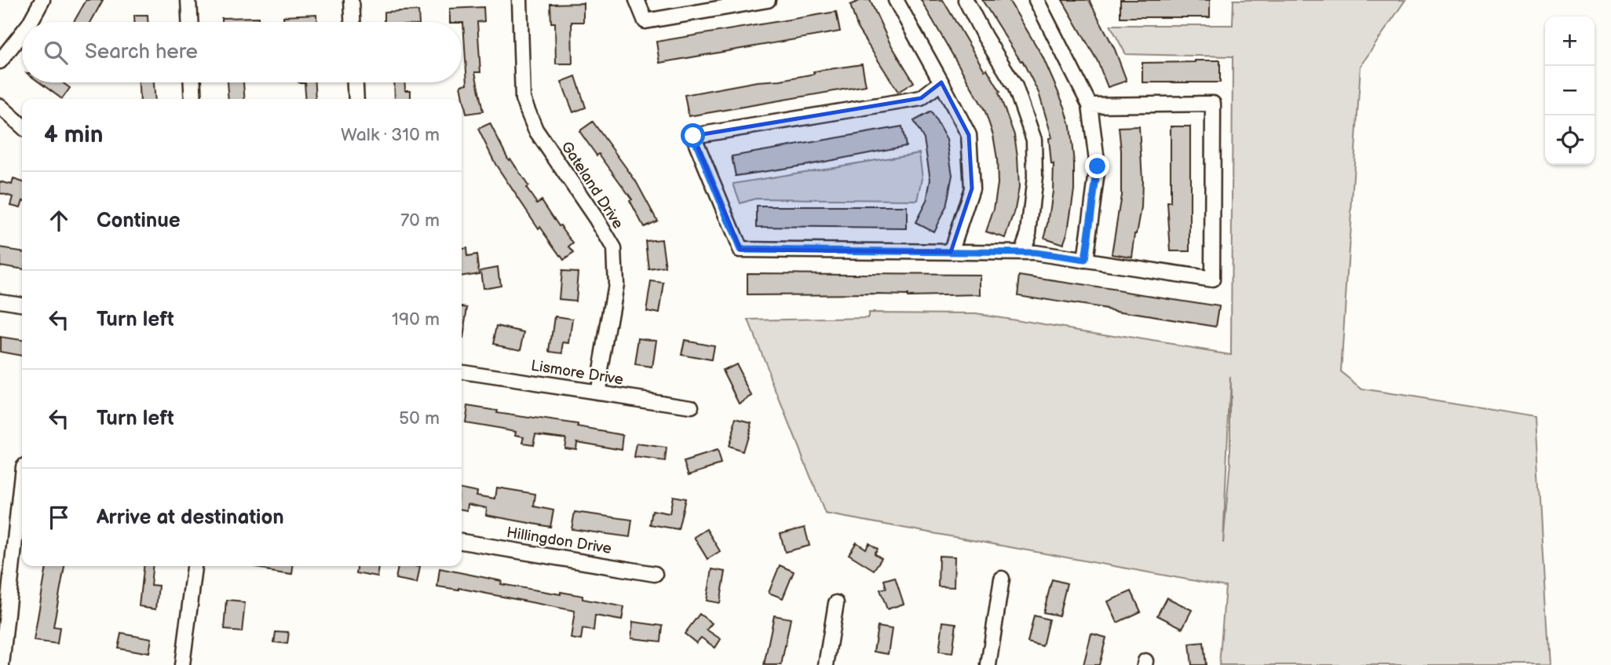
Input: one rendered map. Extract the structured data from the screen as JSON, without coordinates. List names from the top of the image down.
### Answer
{
  "streets": {
    "street": ["Gateland Drive", "Lismore Drive", "Hillingdon Drive"]
  },
  "crossings": [
    ["Gateland Drive", "Lismore Drive"]
  ],
  "page": {
    "map_buttons": ["+", "−"],
    "search": "Search here",
    "heading": ["4 min", "Walk · 310 m"],
    "list": [
      ["Continue", "70 m"],
      ["Turn left", "190 m"],
      ["Turn left", "50 m"],
      "Arrive at destination"
    ]
  }
}
